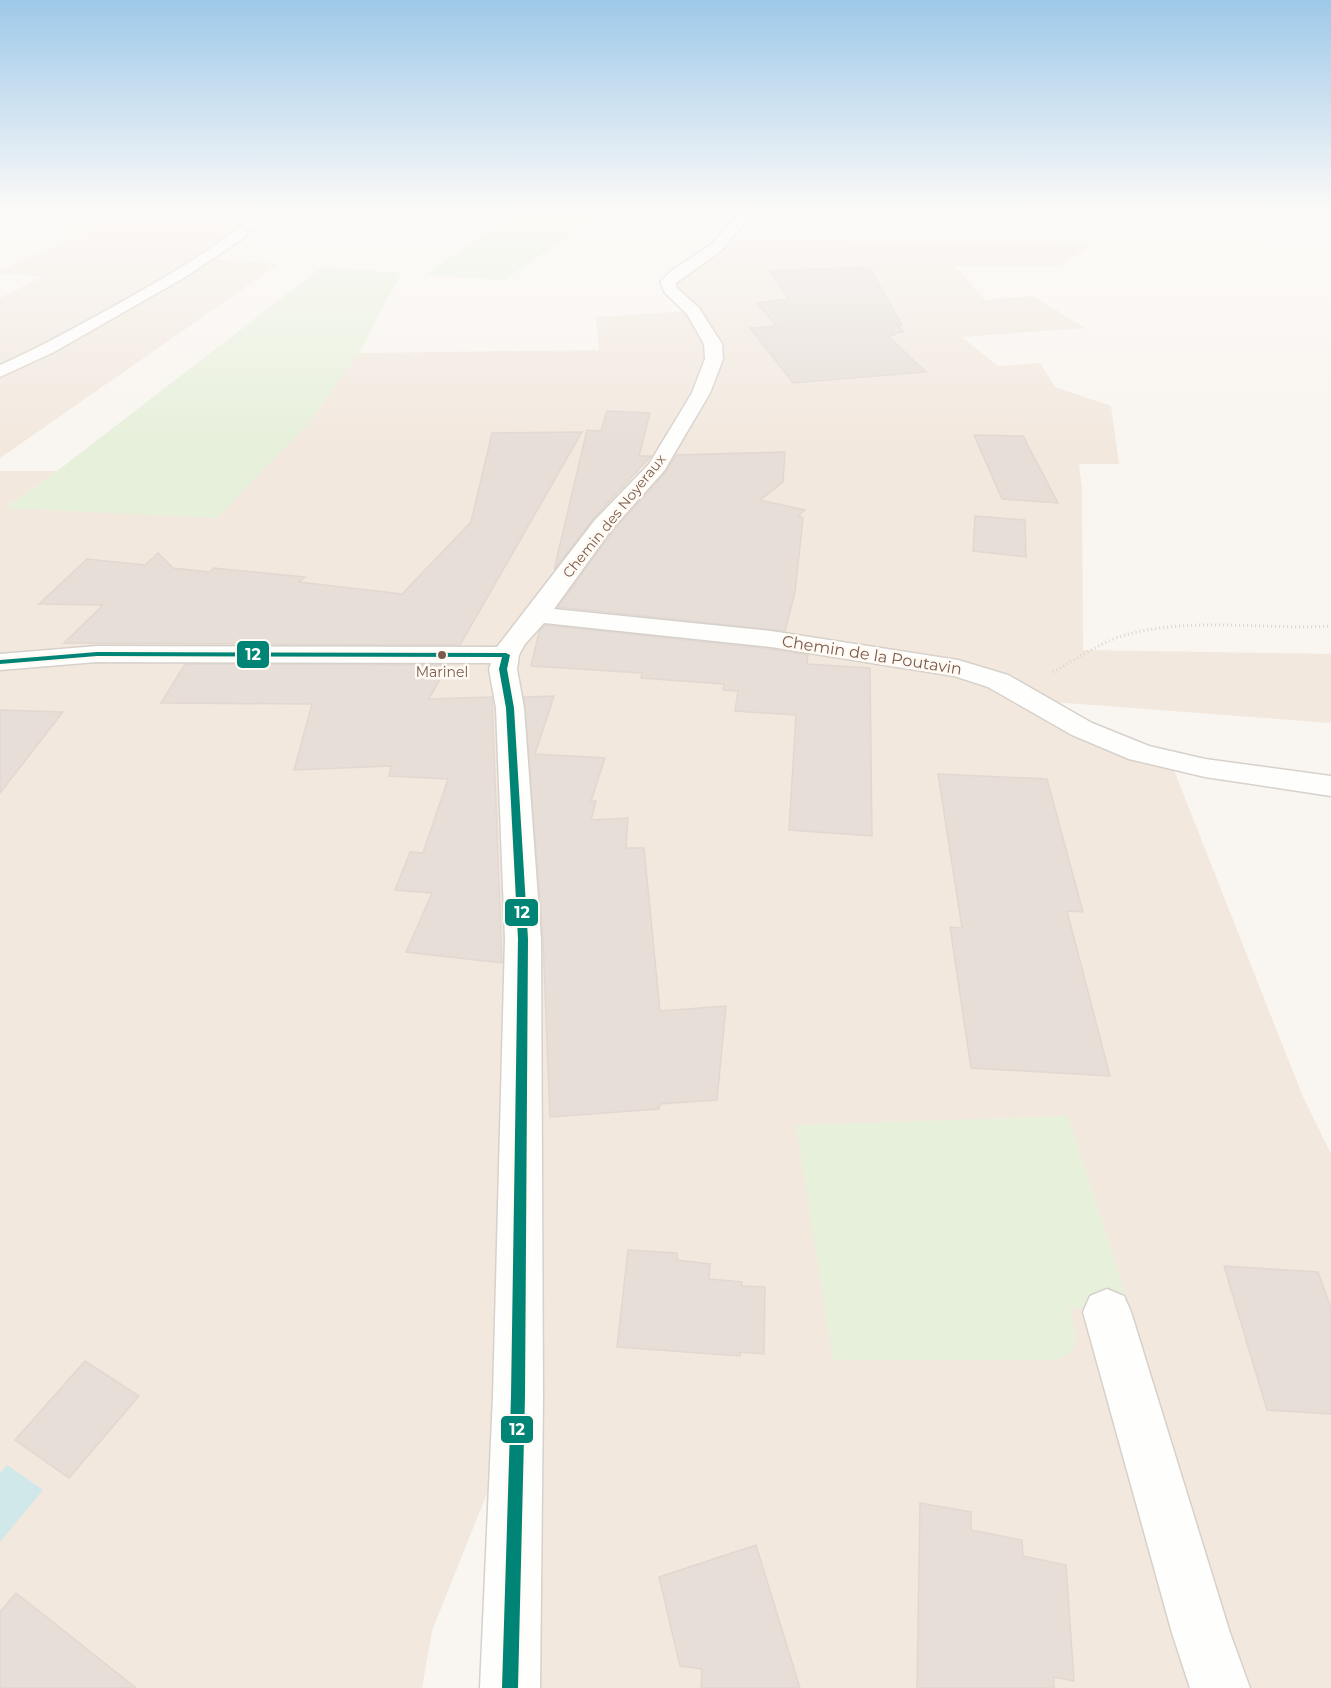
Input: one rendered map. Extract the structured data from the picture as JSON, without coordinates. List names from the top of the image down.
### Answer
{
  "streets": {
    "street": ["Chemin des Noyeraux", "Chemin de la Poutavin"]
  },
  "crossings": [
    ["Chemin des Noyeraux", "Chemin de la Poutavin"]
  ],
  "places": ["Marinel"],
  "lines": ["transit line 12"]
}
